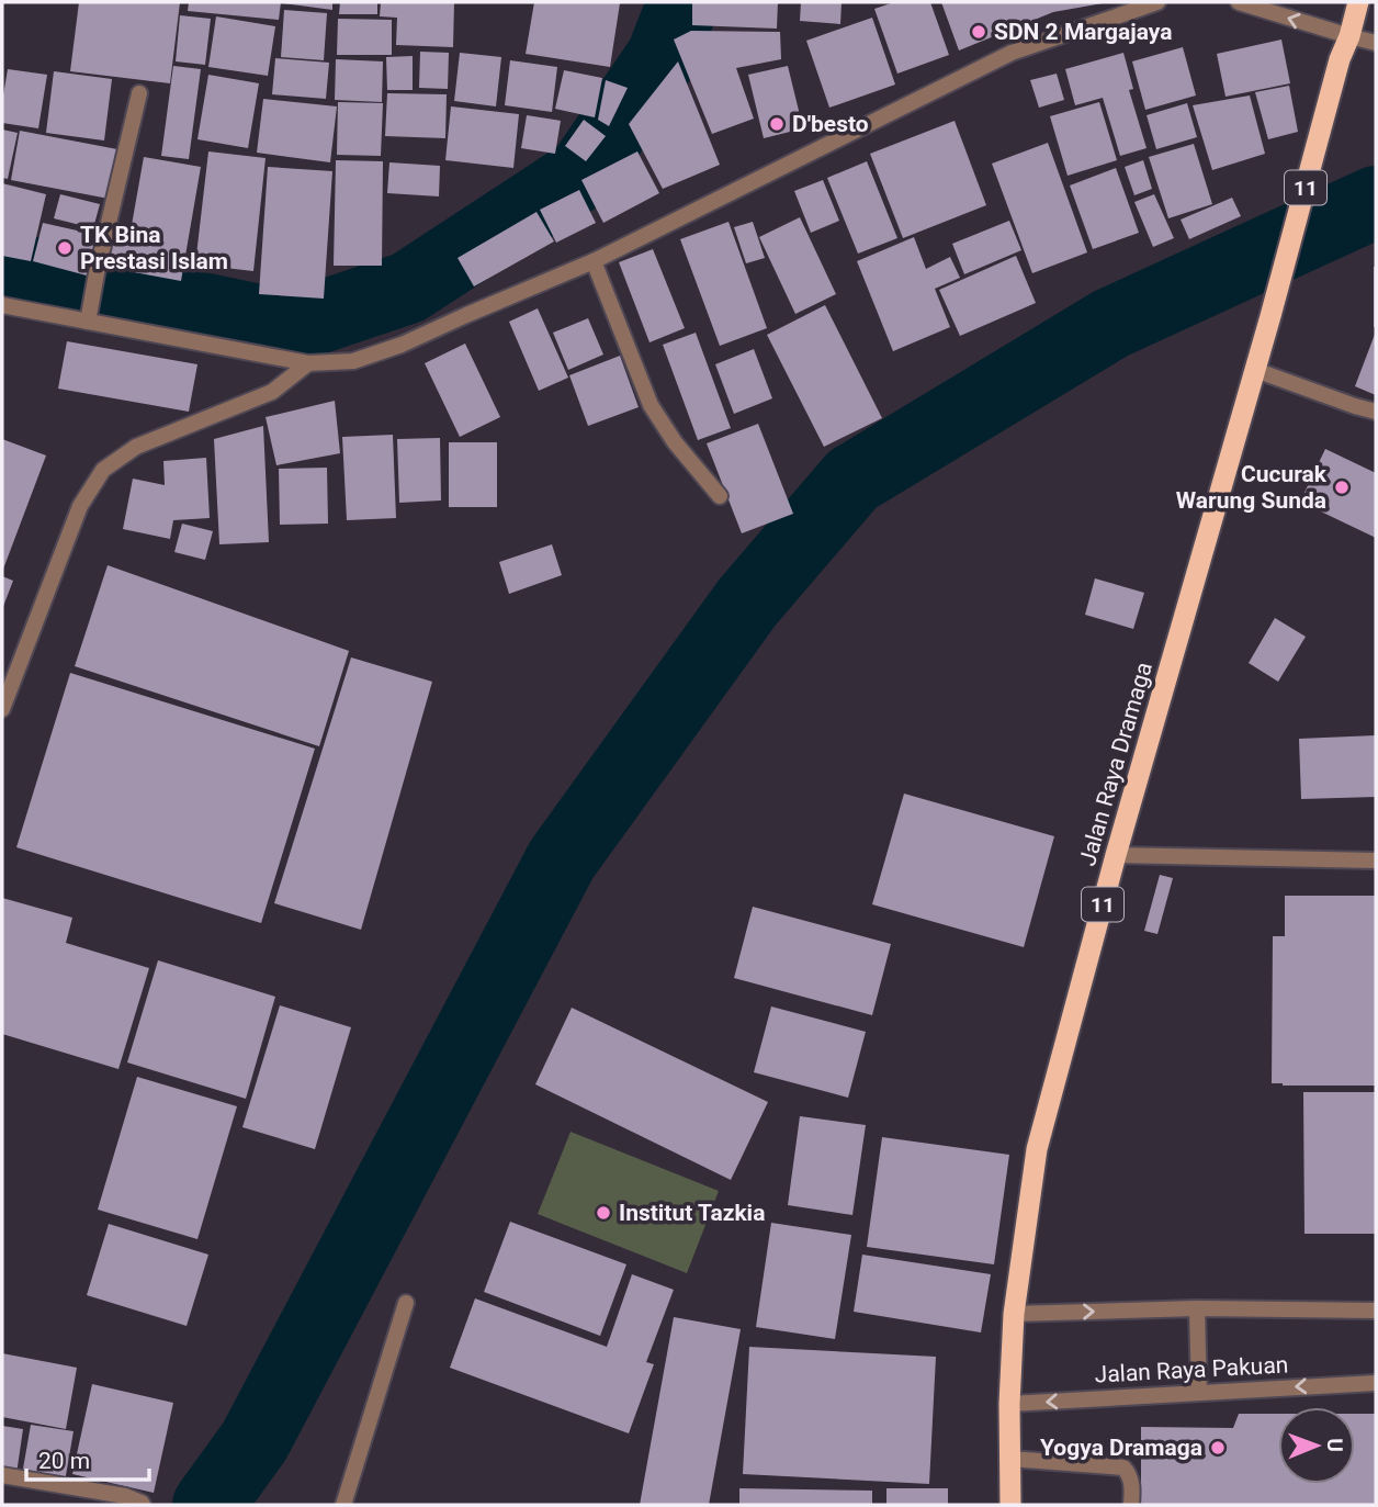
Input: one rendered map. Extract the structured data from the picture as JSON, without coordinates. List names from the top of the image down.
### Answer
{
  "streets": {
    "highway": ["11", "Jalan Raya Dramaga"],
    "street": ["Jalan Raya Pakuan"]
  },
  "crossings": [
    ["11", "Jalan Raya Dramaga"],
    ["Jalan Raya Dramaga", "Jalan Raya Pakuan"]
  ],
  "places": [
    "SDN 2 Margajaya",
    "D'besto",
    "TK Bina Prestasi Islam",
    "Cucurak Warung Sunda",
    "Institut Tazkia",
    "Yogya Dramaga"
  ],
  "scale_bar": "20 m",
  "north": "right"
}
